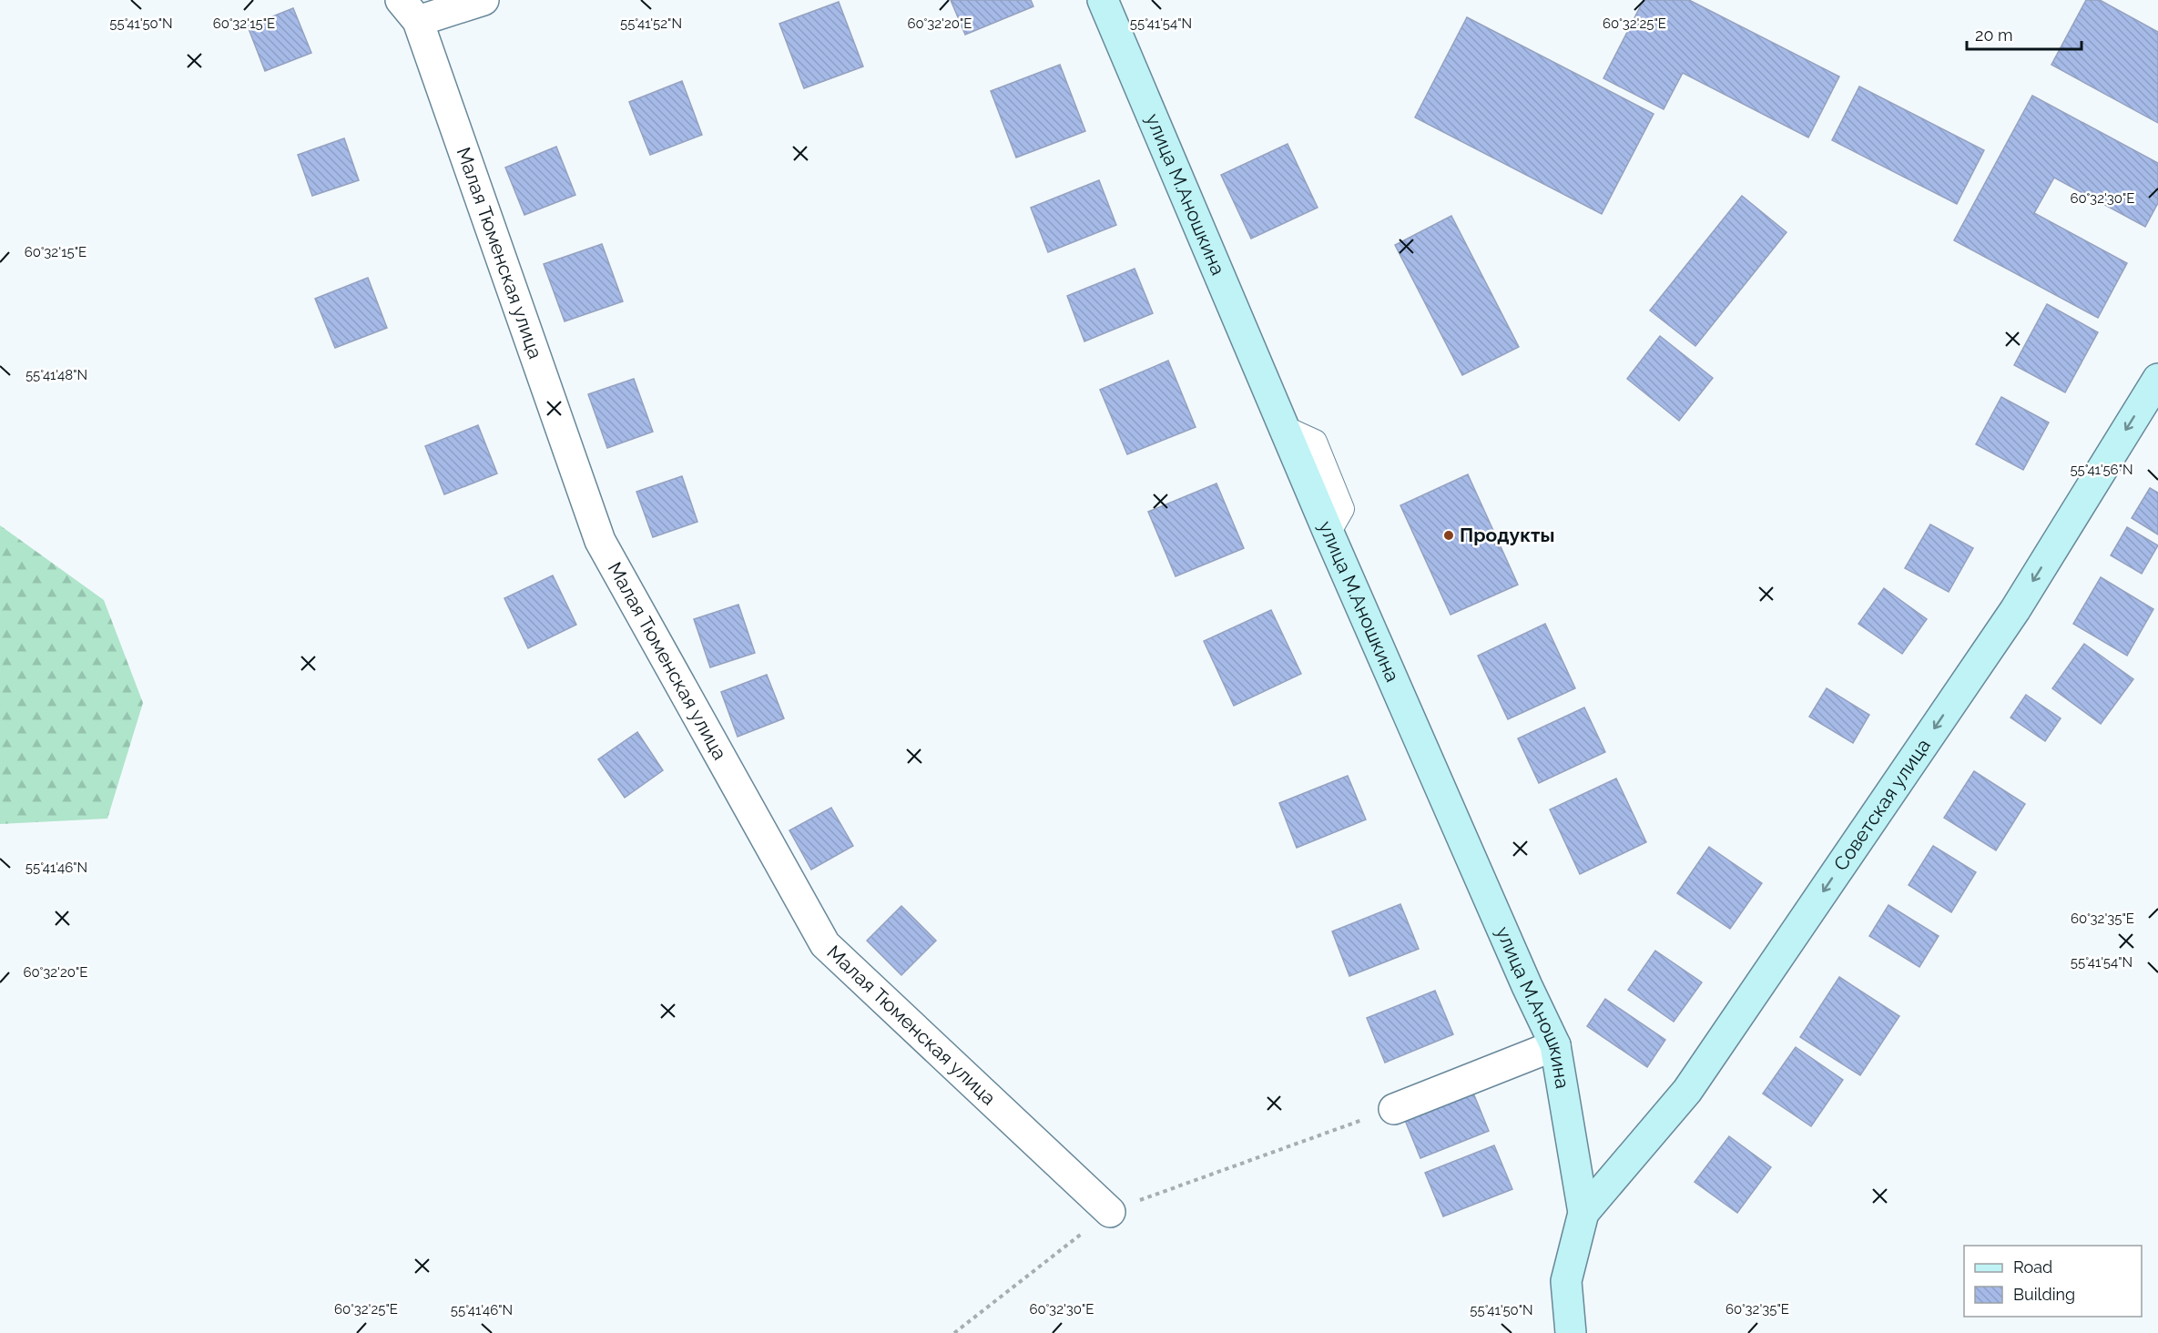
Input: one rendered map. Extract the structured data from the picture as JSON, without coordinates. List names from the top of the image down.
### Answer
{
  "streets": {
    "street": ["улица М.Аношкина", "Малая Тюменская улица", "Советская улица"]
  },
  "crossings": [
    ["улица М.Аношкина", "Советская улица"]
  ],
  "one_way": ["Советская улица"],
  "places": ["Продукты"],
  "legend": ["Road", "Building"],
  "scale_bar": "20 m",
  "coordinates": [
    "55°41'50\"N",
    "55°41'52\"N",
    "55°41'54\"N",
    "60°32'15\"E",
    "60°32'20\"E",
    "60°32'25\"E",
    "60°32'30\"E",
    "55°41'48\"N",
    "55°41'56\"N",
    "55°41'46\"N",
    "60°32'35\"E"
  ]
}
